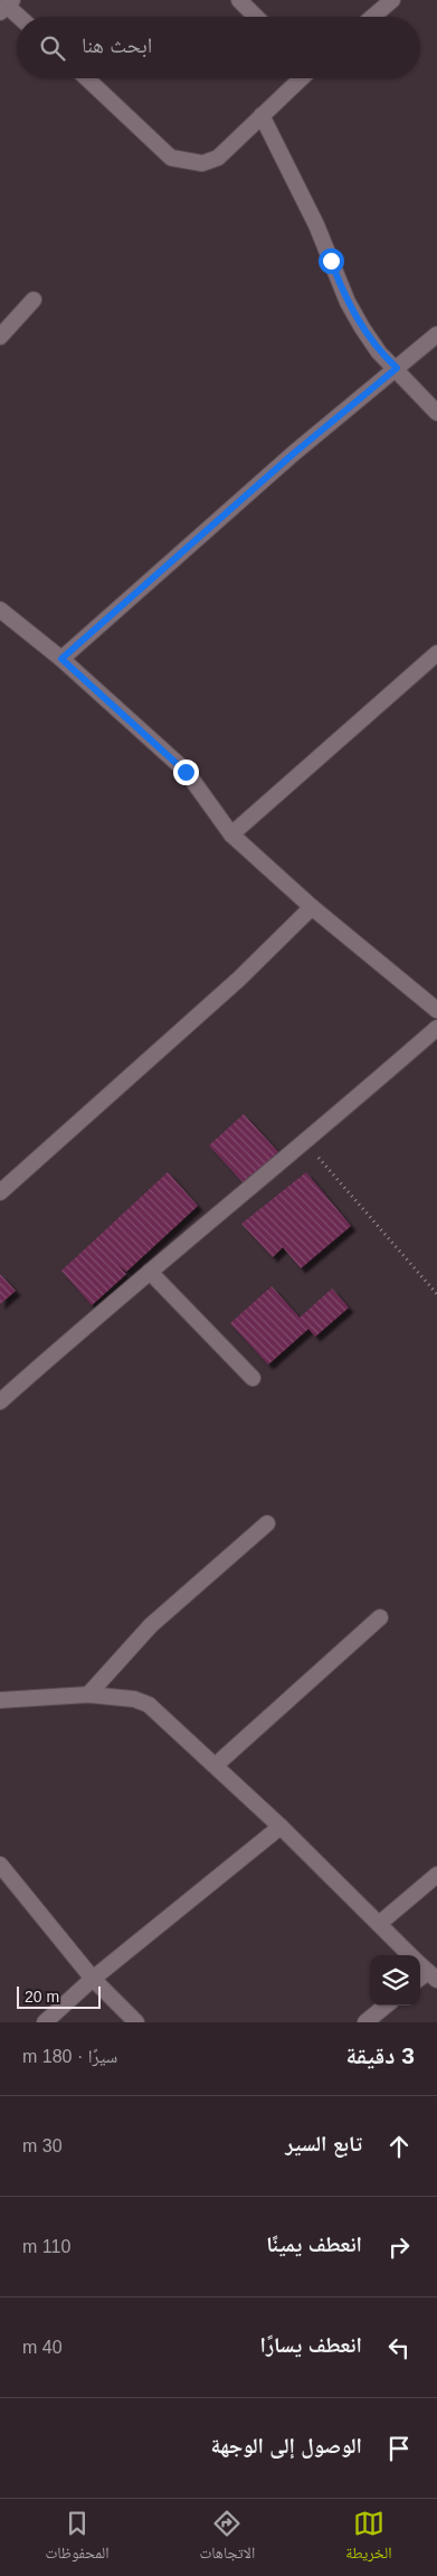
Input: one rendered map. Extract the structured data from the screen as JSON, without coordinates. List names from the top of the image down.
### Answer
{
  "scale_bar": "20 m",
  "page": {
    "search": "ابحث هنا",
    "scale": "20 m",
    "heading": ["3 دقيقة", "سيرًا · 180 m"],
    "list": [
      ["تابع السير", "30 m"],
      ["انعطف يمينًا", "110 m"],
      ["انعطف يسارًا", "40 m"],
      "الوصول إلى الوجهة"
    ],
    "nav": ["الخريطة", "الاتجاهات", "المحفوظات"]
  }
}
